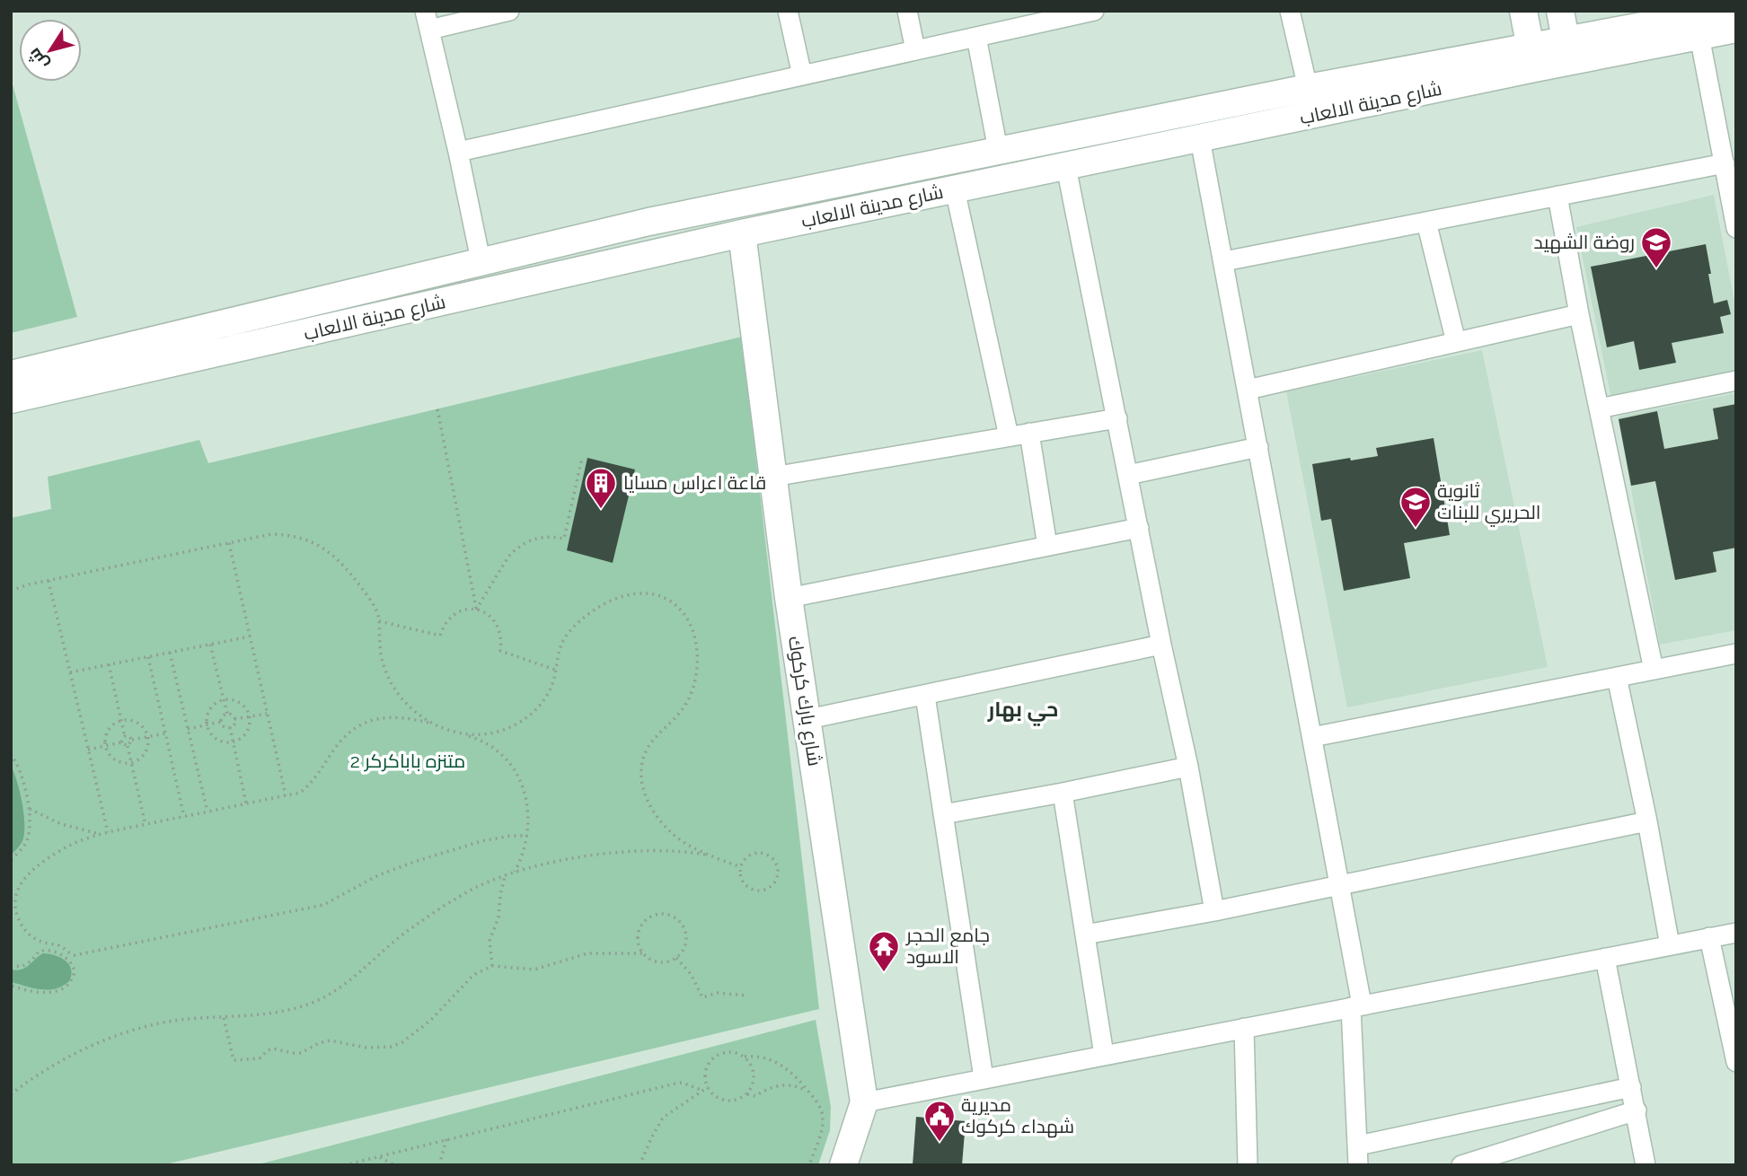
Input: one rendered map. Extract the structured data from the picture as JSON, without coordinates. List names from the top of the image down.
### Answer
{
  "streets": {
    "main road": ["شارع مدينة الالعاب", "شارع بارك كركوك"]
  },
  "crossings": [
    ["شارع مدينة الالعاب", "شارع بارك كركوك"]
  ],
  "districts": ["حي بهار"],
  "parks": ["متنزه باباكركر 2"],
  "places": {
    "school or university": ["روضة الشهيد", "ثانوية الحريري للبنات"],
    "building": ["قاعة اعراس مسايا"],
    "temple": ["جامع الحجر الاسود"],
    "public building": ["مديرية شهداء كركوك"]
  },
  "north": "bottom left"
}
